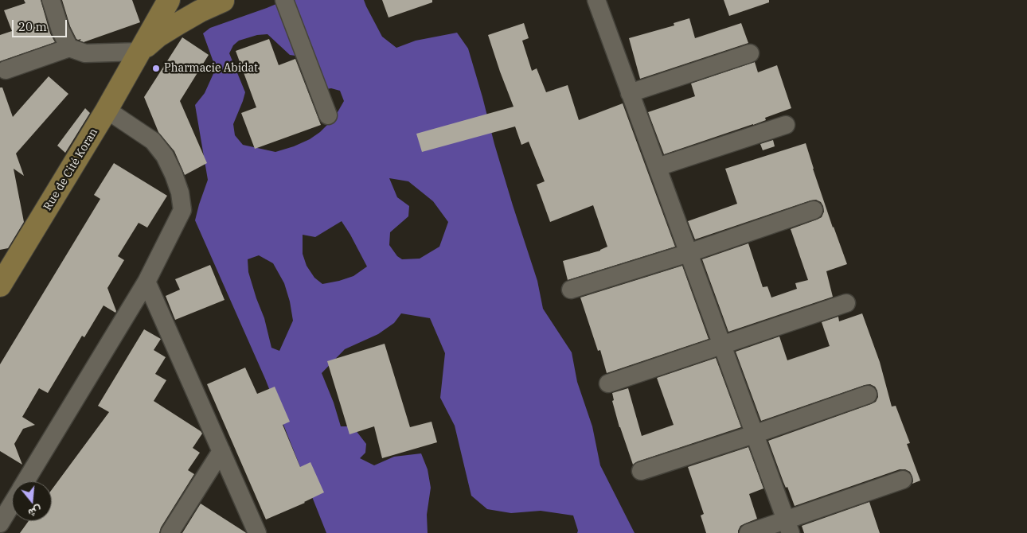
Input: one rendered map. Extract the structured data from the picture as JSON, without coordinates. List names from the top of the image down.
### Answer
{
  "streets": {
    "main road": ["Rue de Cité Koran"]
  },
  "places": ["Pharmacie Abidat"],
  "scale_bar": "20 m",
  "north": "bottom"
}
